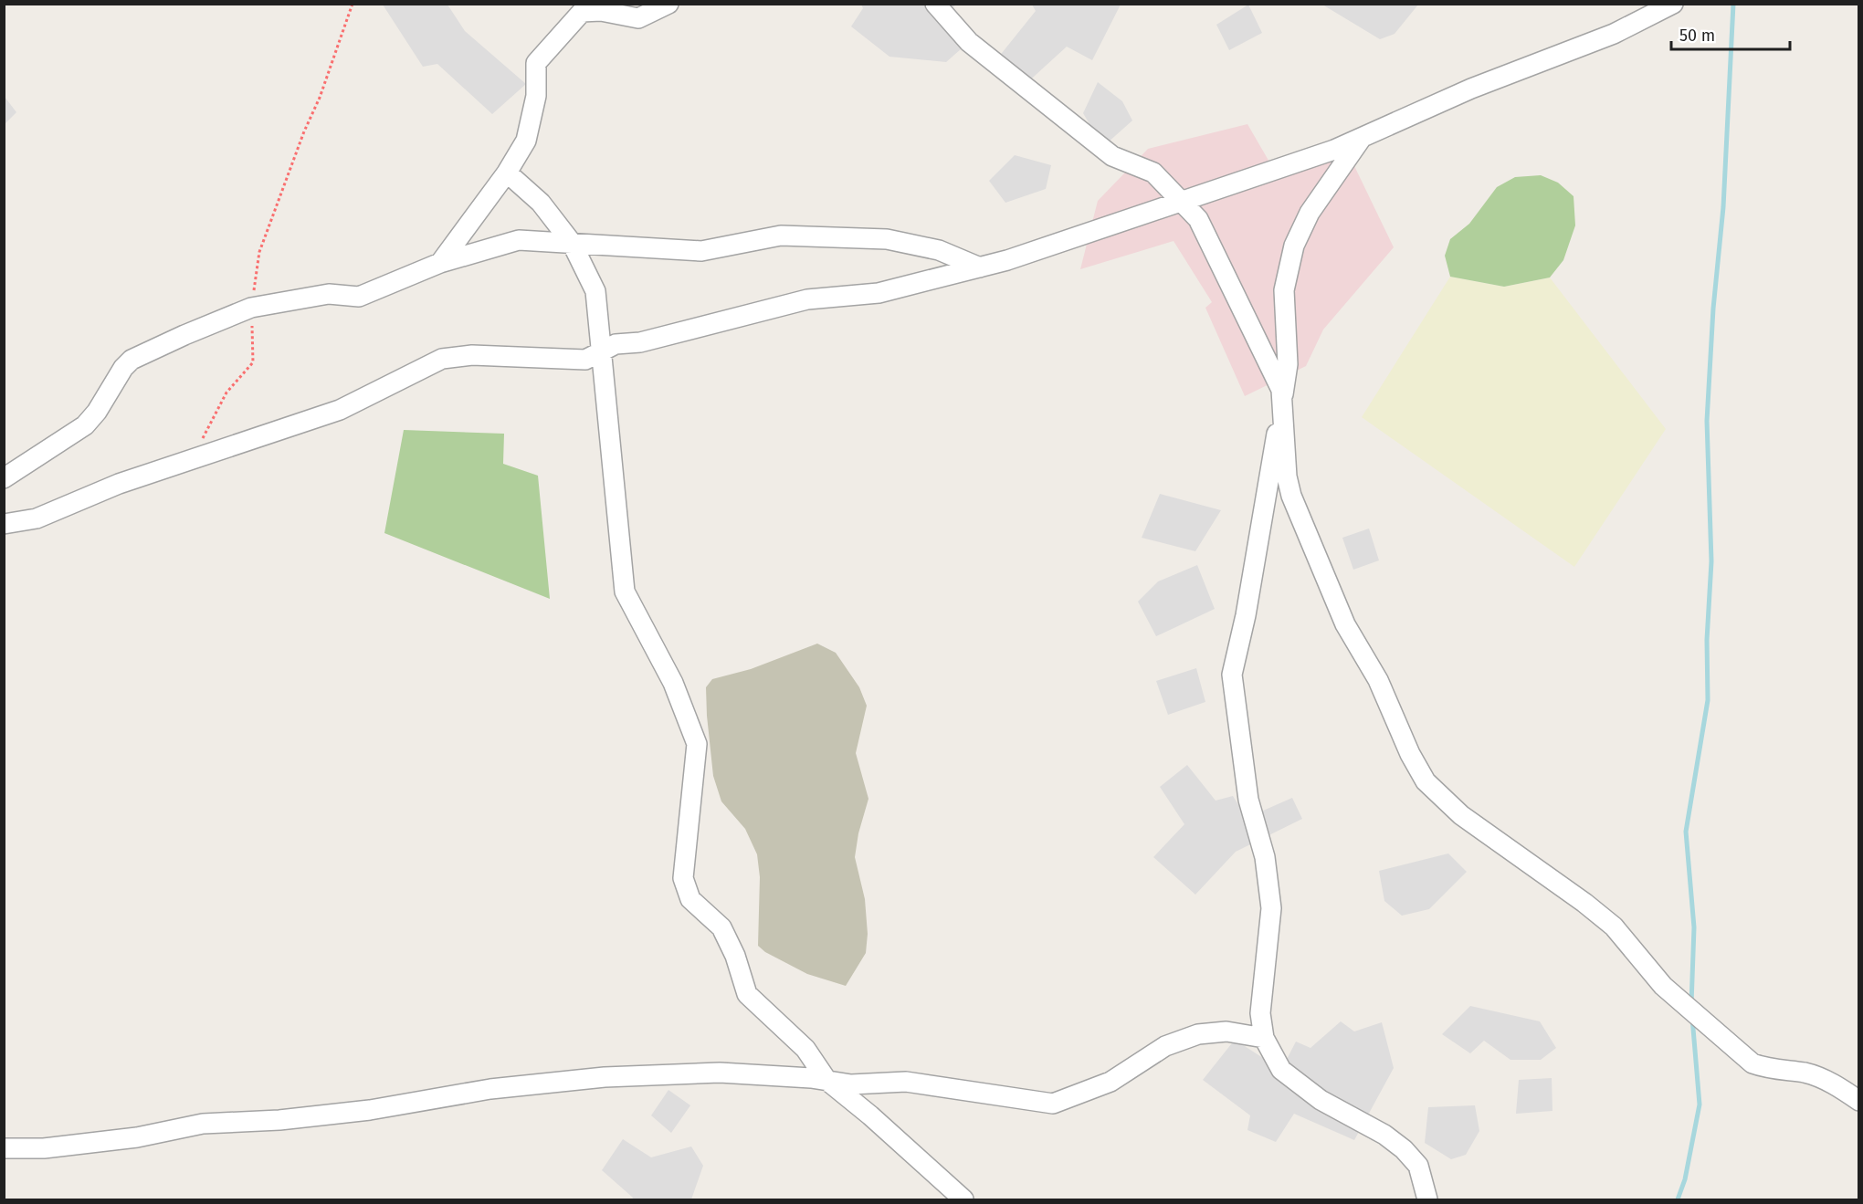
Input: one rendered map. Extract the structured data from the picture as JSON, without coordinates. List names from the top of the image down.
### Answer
{
  "scale_bar": "50 m"
}
